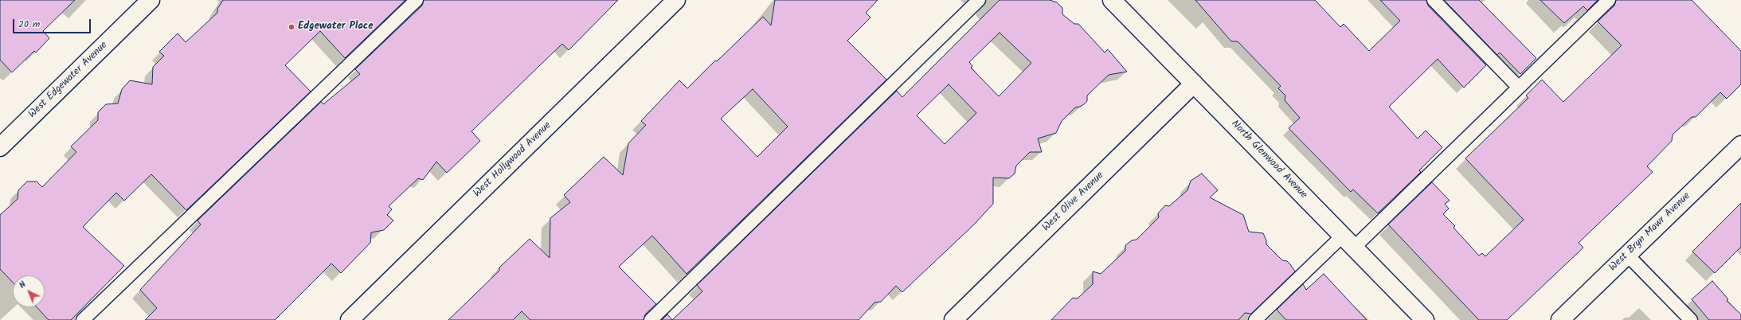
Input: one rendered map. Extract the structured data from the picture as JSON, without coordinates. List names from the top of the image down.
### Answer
{
  "streets": {
    "street": [
      "West Edgewater Avenue",
      "West Hollywood Avenue",
      "North Glenwood Avenue",
      "West Olive Avenue",
      "West Bryn Mawr Avenue"
    ]
  },
  "crossings": [
    ["North Glenwood Avenue", "West Olive Avenue"]
  ],
  "places": ["Edgewater Place"],
  "scale_bar": "20 m",
  "north": "top left"
}
